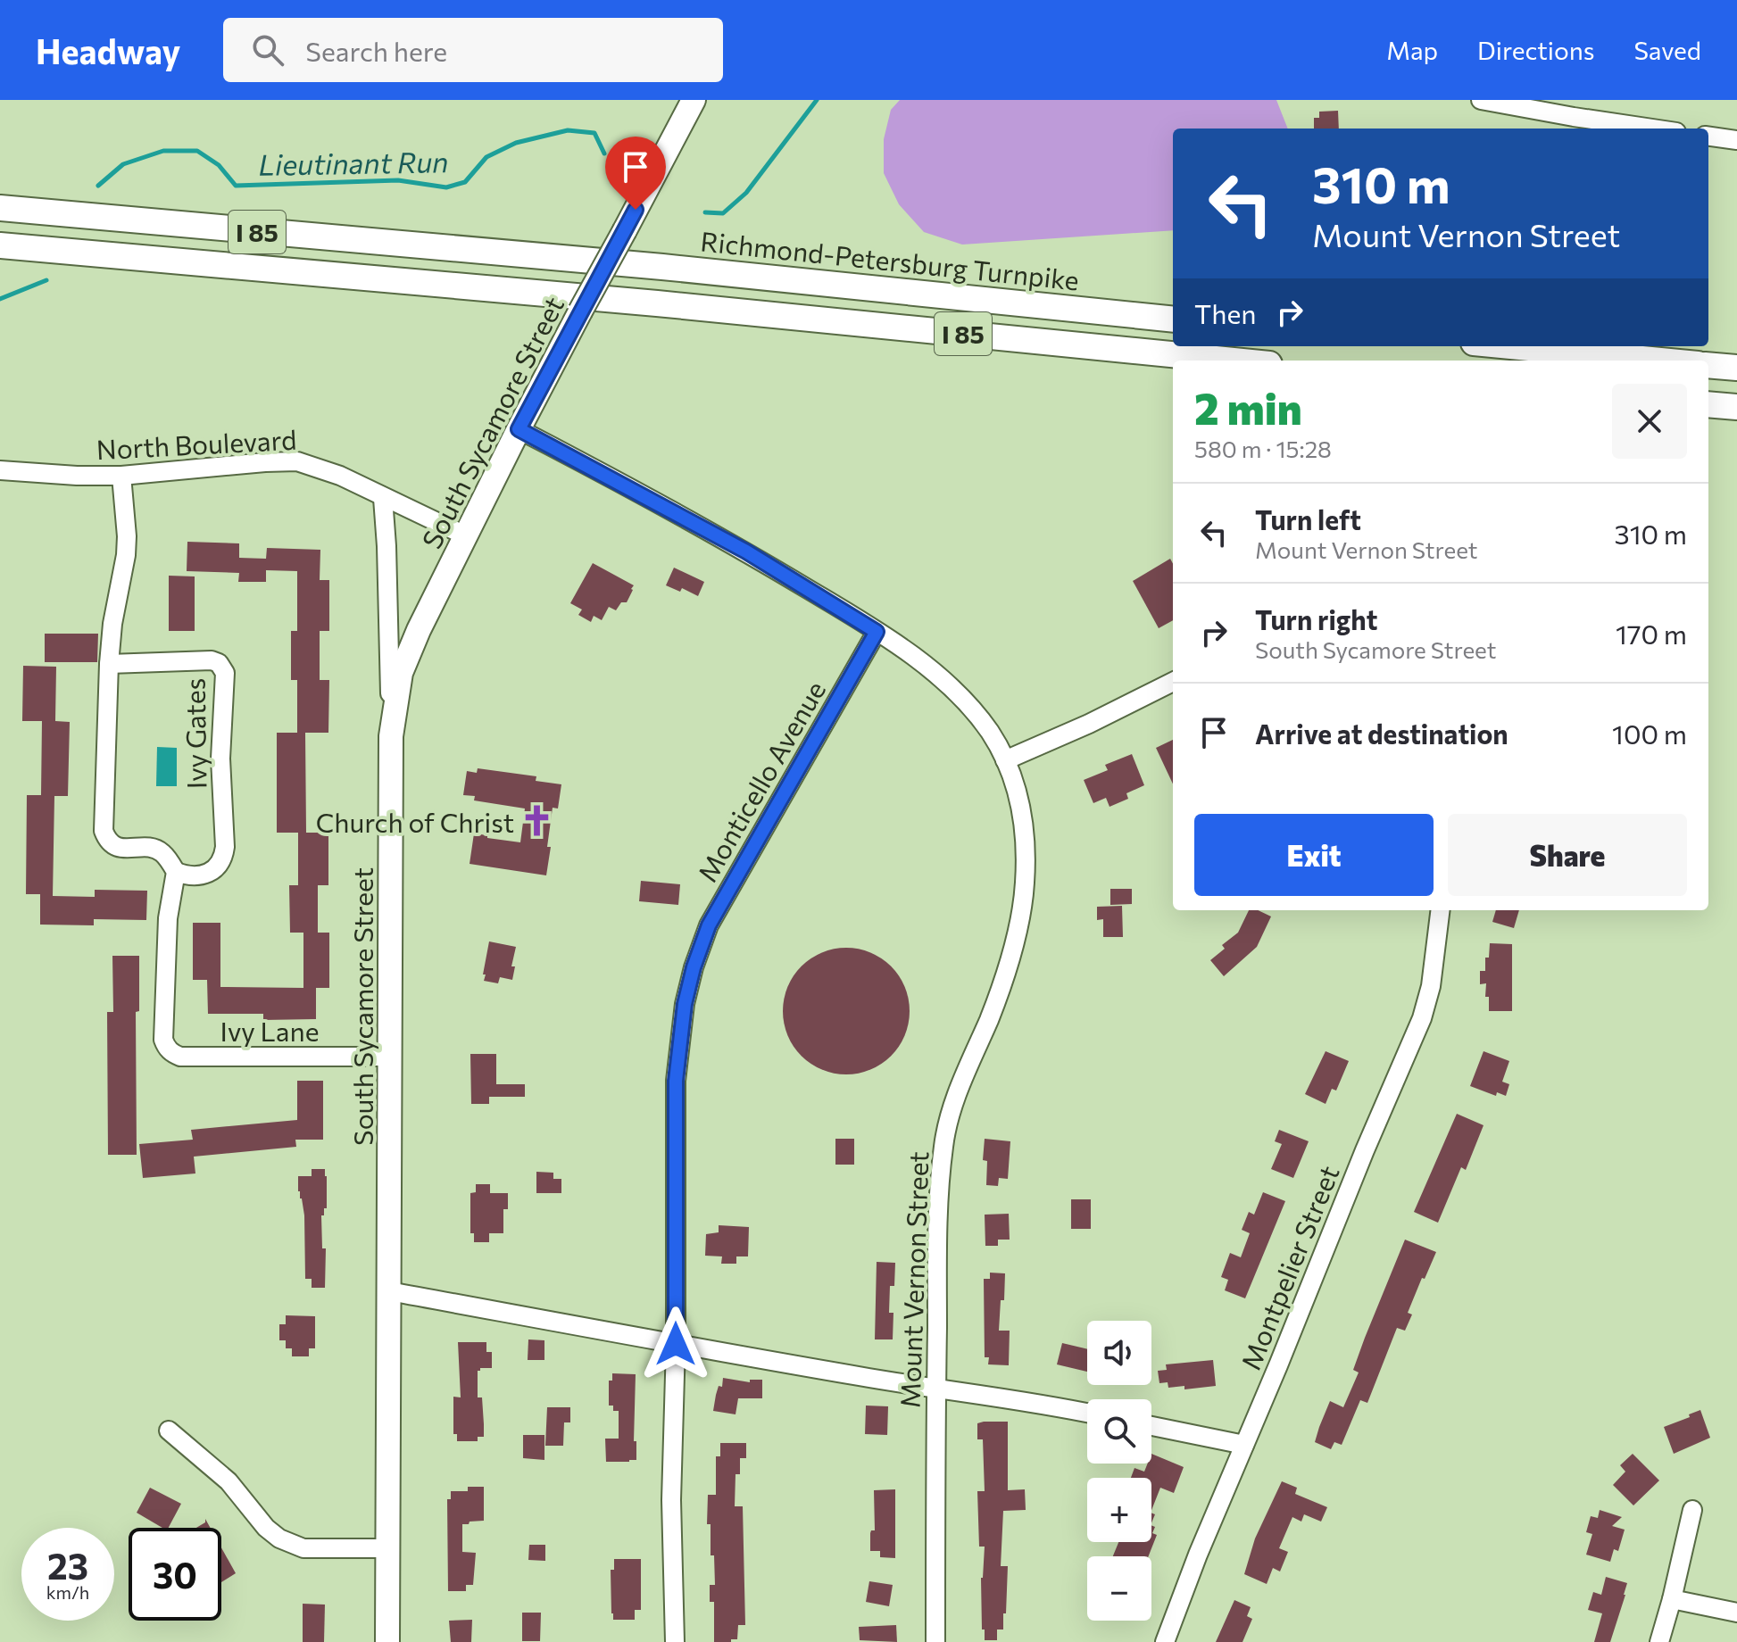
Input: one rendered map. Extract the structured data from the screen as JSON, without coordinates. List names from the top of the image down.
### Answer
{
  "streets": {
    "highway": ["I 85", "Richmond-Petersburg Turnpike"],
    "main road": ["South Sycamore Street"],
    "street": [
      "North Boulevard",
      "Ivy Gates",
      "Monticello Avenue",
      "Ivy Lane",
      "Montpelier Street",
      "Mount Vernon Street"
    ]
  },
  "crossings": [
    ["South Sycamore Street", "North Boulevard"],
    ["South Sycamore Street", "Ivy Lane"],
    ["South Sycamore Street", "Mount Vernon Street"],
    ["Ivy Gates", "Ivy Lane"],
    ["Monticello Avenue", "Mount Vernon Street"]
  ],
  "water": ["Lieutinant Run"],
  "places": {
    "church": ["Church of Christ"]
  },
  "page": {
    "header": "Headway",
    "search": "Search here",
    "nav": ["Map", "Directions", "Saved"],
    "turn": ["310 m", "Mount Vernon Street"],
    "then": "Then",
    "heading": ["2 min", "580 m · 15:28"],
    "list": [
      {
        "name": "Turn left",
        "note": "Mount Vernon Street",
        "value": "310 m"
      },
      {
        "name": "Turn right",
        "note": "South Sycamore Street",
        "value": "170 m"
      },
      {
        "name": "Arrive at destination",
        "value": "100 m"
      }
    ],
    "buttons": ["Exit", "Share"],
    "map_buttons": ["+", "−"],
    "speed": "23 km/h",
    "limit": "30"
  }
}
